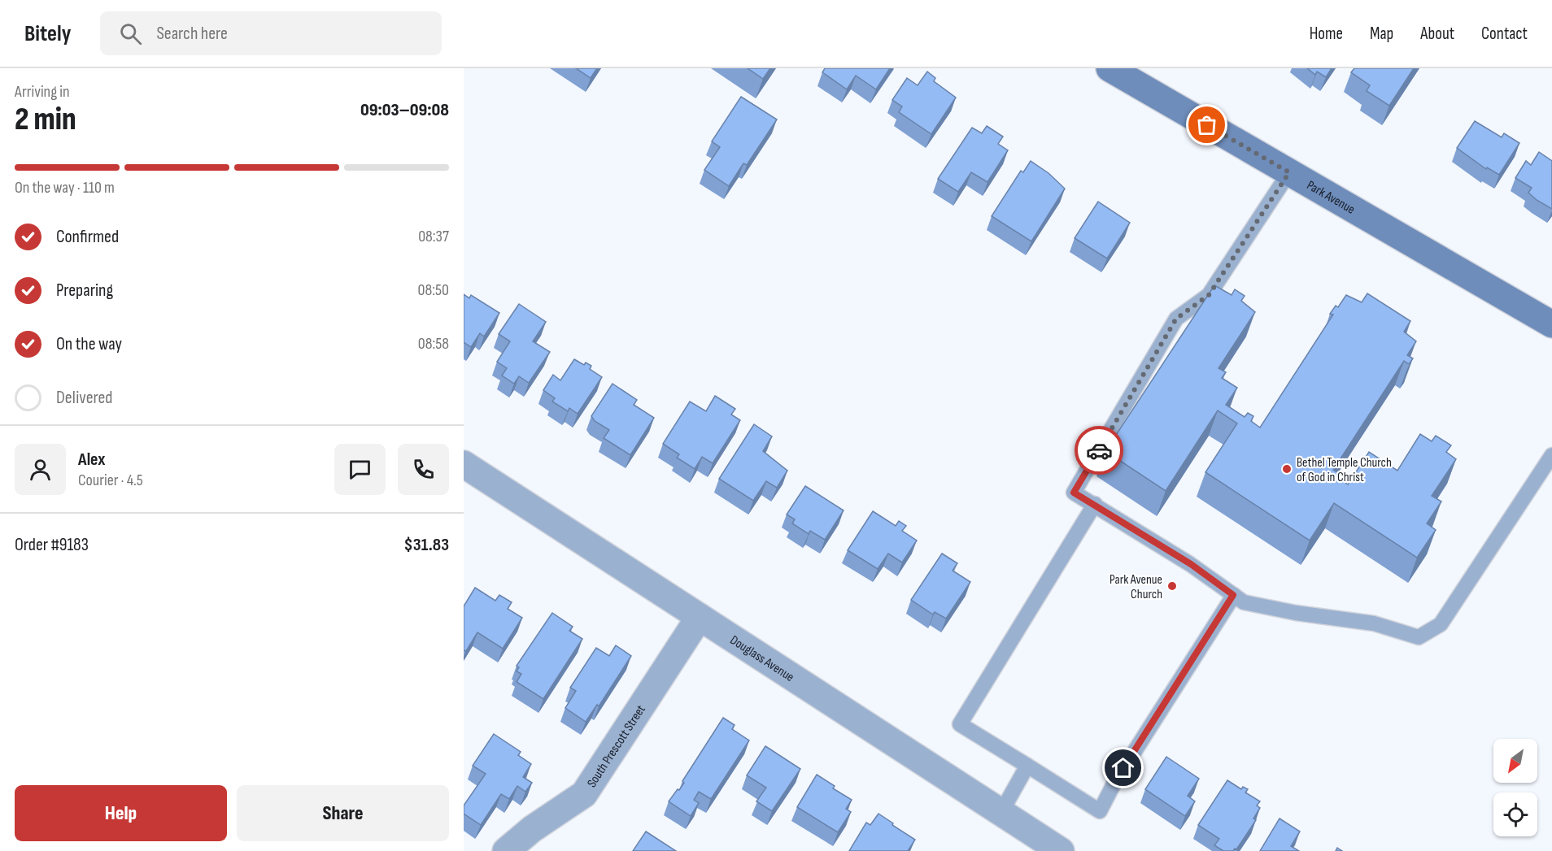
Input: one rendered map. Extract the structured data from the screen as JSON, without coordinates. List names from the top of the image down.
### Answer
{
  "streets": {
    "main road": ["Park Avenue"],
    "street": ["Douglass Avenue", "South Prescott Street"]
  },
  "crossings": [
    ["Douglass Avenue", "South Prescott Street"]
  ],
  "places": ["Bethel Temple Church of God in Christ", "Park Avenue Church"],
  "north": "bottom left",
  "page": {
    "header": "Bitely",
    "search": "Search here",
    "nav": [
      "Home",
      "Map",
      "About",
      "Contact"
    ],
    "heading": ["2 min", "Arriving in", "09:03–09:08"],
    "panel": [
      "Alex",
      "Courier · 4.5",
      "Order #9183",
      "$31.83"
    ],
    "bar": "On the way · 110 m",
    "list": [
      ["Confirmed", "08:37"],
      ["Preparing", "08:50"],
      ["On the way", "08:58"],
      "Delivered"
    ],
    "buttons": ["Help", "Share"]
  }
}
